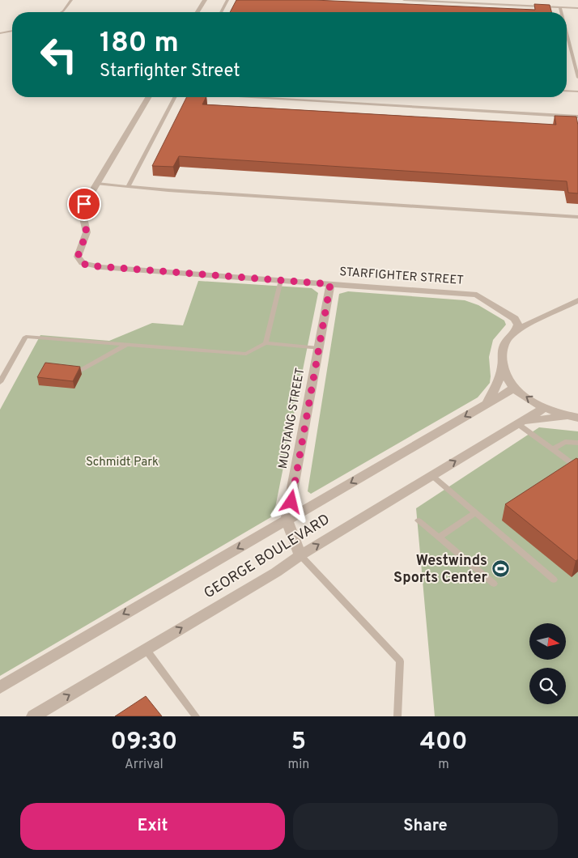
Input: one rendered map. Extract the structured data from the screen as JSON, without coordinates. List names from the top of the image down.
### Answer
{
  "streets": {
    "street": ["STARFIGHTER STREET", "MUSTANG STREET", "GEORGE BOULEVARD"]
  },
  "crossings": [
    ["STARFIGHTER STREET", "MUSTANG STREET"],
    ["STARFIGHTER STREET", "GEORGE BOULEVARD"],
    ["MUSTANG STREET", "GEORGE BOULEVARD"]
  ],
  "parks": ["Schmidt Park"],
  "places": {
    "sports": ["Westwinds Sports Center"]
  },
  "north": "right",
  "page": {
    "turn": ["180 m", "Starfighter Street"],
    "eta": [
      "09:30",
      "Arrival",
      "5",
      "min",
      "400",
      "m"
    ],
    "buttons": ["Exit", "Share"]
  }
}
